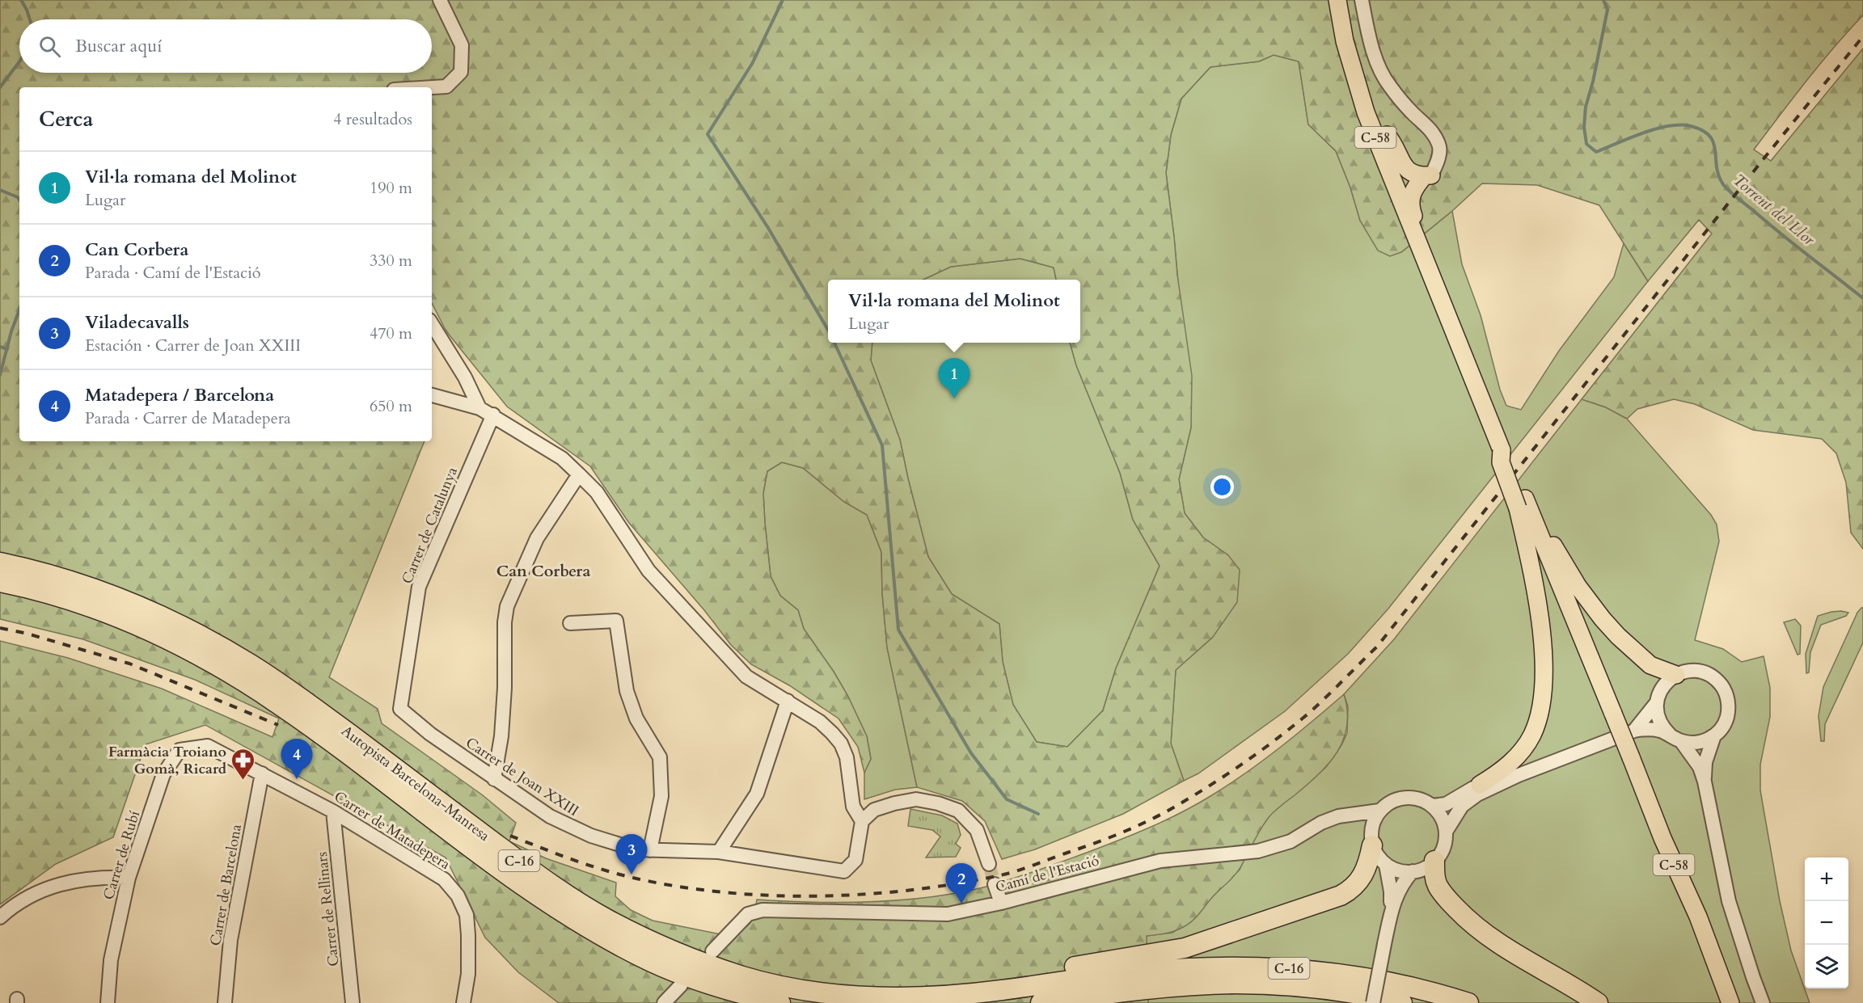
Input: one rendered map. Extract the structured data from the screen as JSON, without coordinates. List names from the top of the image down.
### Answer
{
  "streets": {
    "highway": ["Autopista Barcelona-Manresa", "C-16"],
    "main road": ["C-58"],
    "street": [
      "Carrer de Catalunya",
      "Carrer de Joan XXIII",
      "Carrer de Matadepera",
      "Carrer de Rubí",
      "Camí de l'Estació",
      "Carrer de Barcelona",
      "Carrer de Rellinars"
    ]
  },
  "crossings": [
    ["Carrer de Catalunya", "Carrer de Joan XXIII"],
    ["Carrer de Matadepera", "Carrer de Rubí"],
    ["Carrer de Matadepera", "Carrer de Barcelona"],
    ["Carrer de Matadepera", "Carrer de Rellinars"]
  ],
  "districts": ["Can Corbera"],
  "water": ["Torrent del Llor"],
  "places": {
    "pharmacy": ["Farmàcia Troiano Gomà, Ricard"]
  },
  "page": {
    "search": "Buscar aquí",
    "heading": ["Cerca", "4 resultados"],
    "list": [
      {
        "mark": "1",
        "name": "Vil·la romana del Molinot",
        "note": "Lugar",
        "value": "190 m"
      },
      {
        "mark": "2",
        "name": "Can Corbera",
        "note": "Parada · Camí de l'Estació",
        "value": "330 m"
      },
      {
        "mark": "3",
        "name": "Viladecavalls",
        "note": "Estación · Carrer de Joan XXIII",
        "value": "470 m"
      },
      {
        "mark": "4",
        "name": "Matadepera / Barcelona",
        "note": "Parada · Carrer de Matadepera",
        "value": "650 m"
      }
    ],
    "popup": ["Vil·la romana del Molinot", "Lugar"],
    "pins": [
      "1",
      "4",
      "3",
      "2"
    ],
    "map_buttons": ["+", "−"]
  }
}
